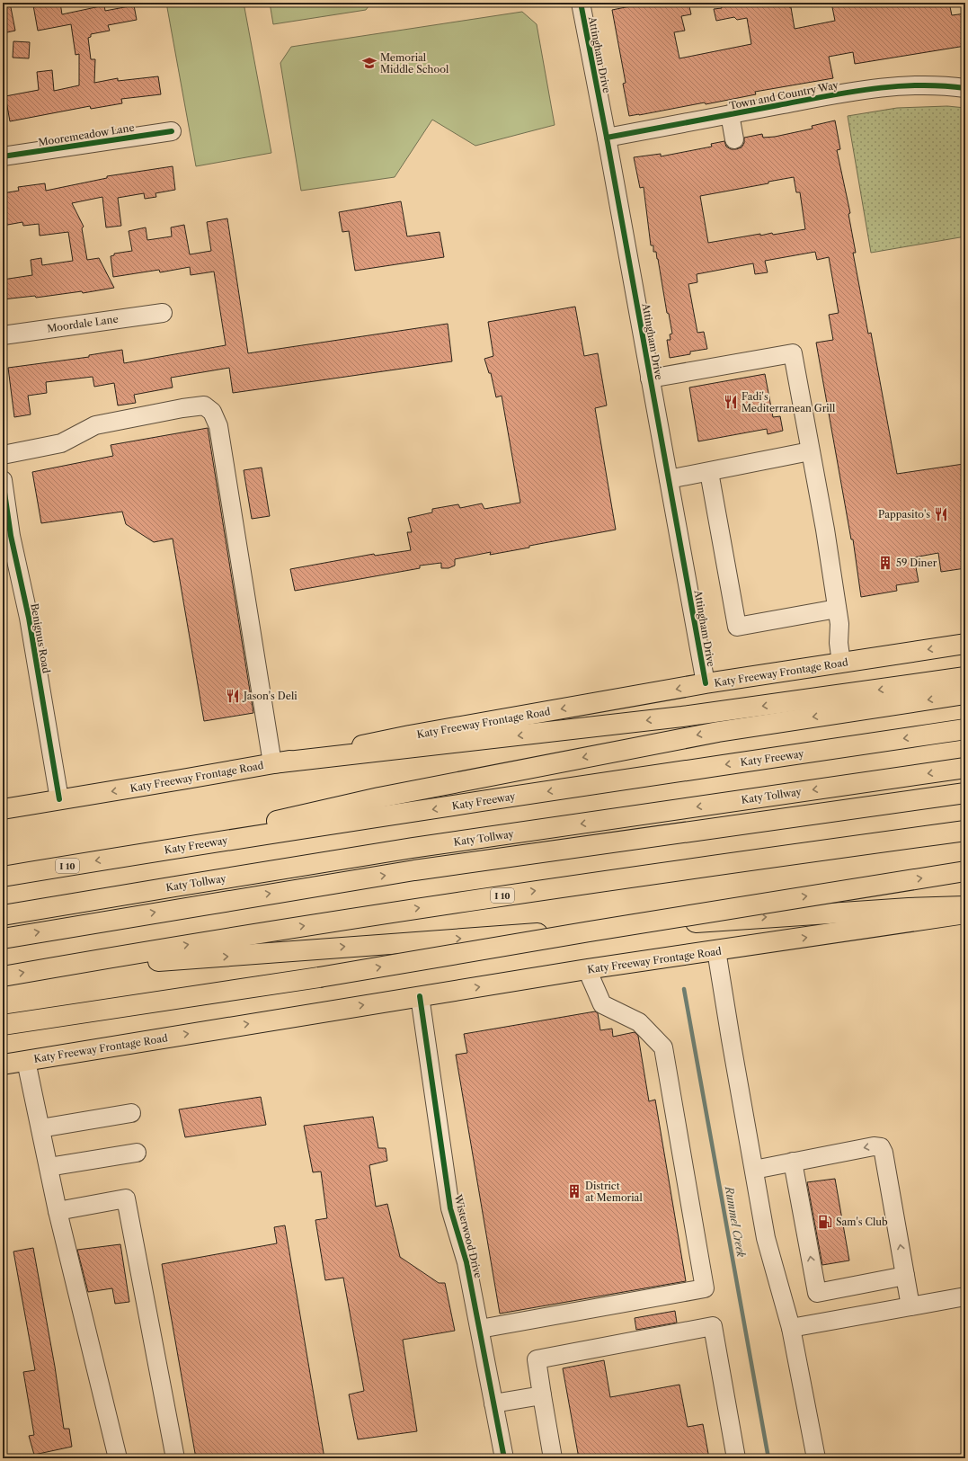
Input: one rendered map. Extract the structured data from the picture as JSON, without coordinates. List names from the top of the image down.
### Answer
{
  "streets": {
    "main road": [
      "Katy Freeway Frontage Road",
      "Katy Freeway",
      "Katy Tollway",
      "I 10"
    ],
    "street": [
      "Attingham Drive",
      "Town and Country Way",
      "Mooremeadow Lane",
      "Moordale Lane",
      "Benignus Road",
      "Wisterwood Drive"
    ]
  },
  "crossings": [
    ["Attingham Drive", "Town and Country Way"],
    ["Attingham Drive", "Katy Freeway Frontage Road"],
    ["Benignus Road", "Katy Freeway Frontage Road"],
    ["Katy Freeway Frontage Road", "Wisterwood Drive"]
  ],
  "water": ["Rummel Creek"],
  "places": {
    "school or university": ["Memorial Middle School"],
    "restaurant": ["Fadi's Mediterranean Grill", "Pappasito's", "Jason's Deli"],
    "building": ["59 Diner", "District at Memorial"],
    "fuel station": ["Sam's Club"]
  }
}
